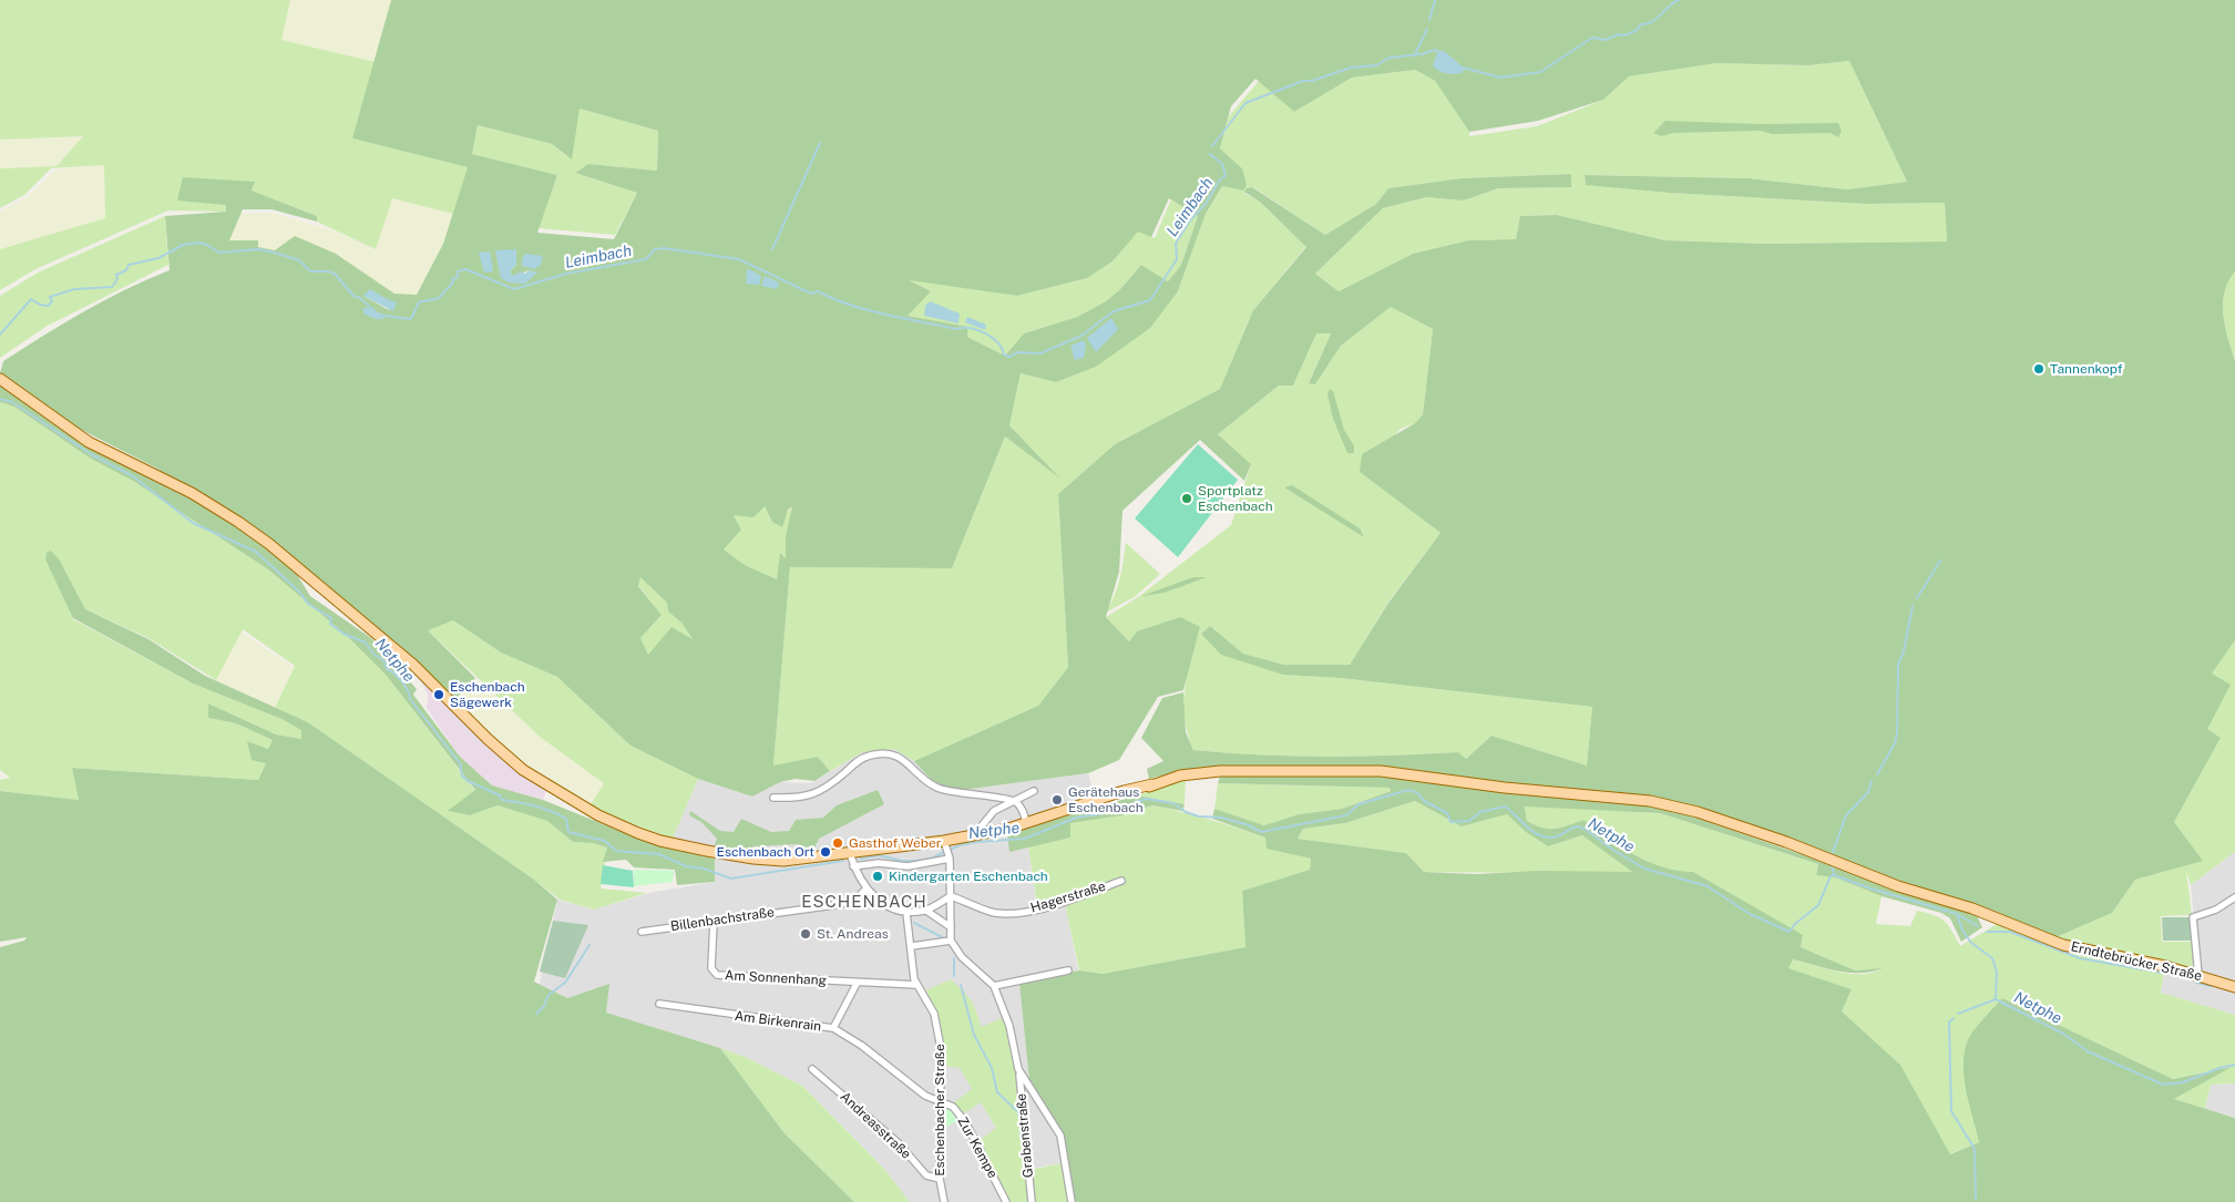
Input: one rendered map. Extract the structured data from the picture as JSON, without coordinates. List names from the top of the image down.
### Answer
{
  "streets": {
    "main road": ["Erndtebrücker Straße"],
    "street": [
      "Hagerstraße",
      "Billenbachstraße",
      "Am Sonnenhang",
      "Am Birkenrain",
      "Eschenbacher Straße",
      "Andreasstraße",
      "Grabenstraße",
      "Zur Kempe"
    ]
  },
  "crossings": [
    ["Billenbachstraße", "Am Sonnenhang"],
    ["Am Sonnenhang", "Eschenbacher Straße"],
    ["Am Birkenrain", "Eschenbacher Straße"],
    ["Am Birkenrain", "Zur Kempe"],
    ["Eschenbacher Straße", "Andreasstraße"],
    ["Eschenbacher Straße", "Zur Kempe"]
  ],
  "districts": ["ESCHENBACH"],
  "water": ["Leimbach", "Netphe"],
  "places": [
    "Tannenkopf",
    "Sportplatz Eschenbach",
    "Eschenbach Sägewerk",
    "Gerätehaus Eschenbach",
    "Gasthof Weber",
    "Eschenbach Ort",
    "Kindergarten Eschenbach",
    "St. Andreas"
  ]
}
